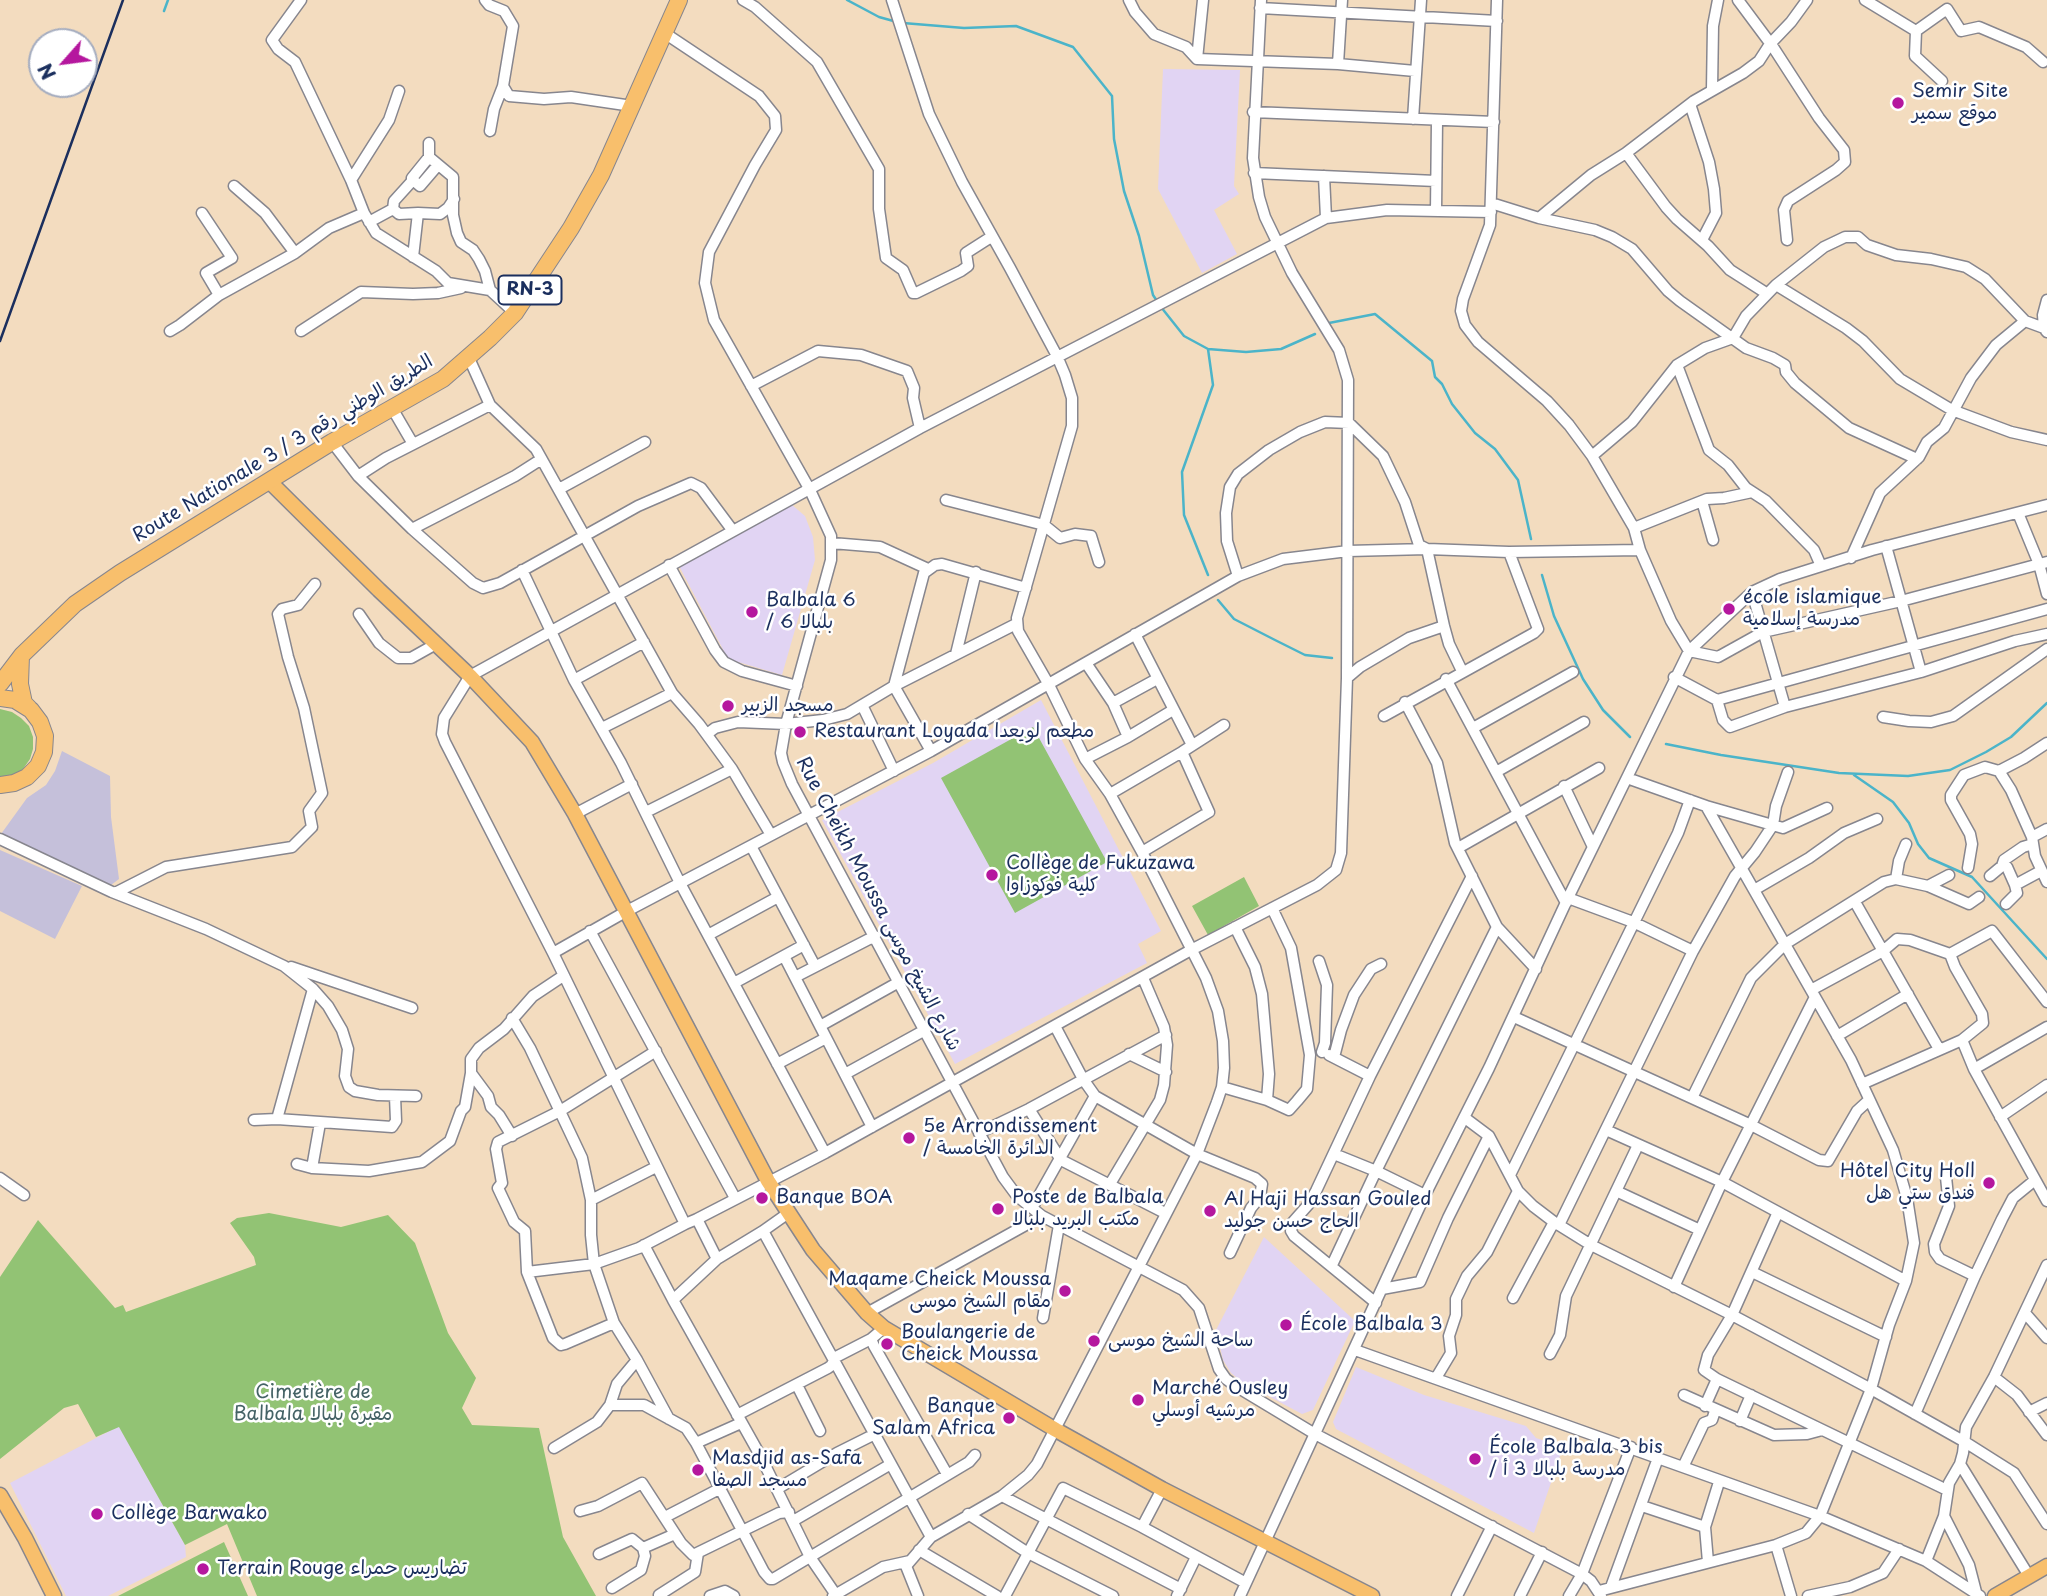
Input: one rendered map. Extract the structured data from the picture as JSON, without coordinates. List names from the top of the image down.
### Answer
{
  "streets": {
    "highway": ["RN-3", "Route Nationale 3 / الطريق الوطني رقم 3"],
    "street": ["Rue Cheikh Moussa شارع الشيخ موسى"]
  },
  "crossings": [
    ["RN-3", "Route Nationale 3 / الطريق الوطني رقم 3"],
    ["Route Nationale 3 / الطريق الوطني رقم 3", "Rue Cheikh Moussa شارع الشيخ موسى"]
  ],
  "parks": ["Cimetière de Balbala مقبرة بلبالا"],
  "places": [
    "Semir Site موقع سمير",
    "école islamique مدرسة إسلامية",
    "Balbala 6 / بلبالا 6",
    "مسجد الزبير",
    "Restaurant Loyada مطعم لويعدا",
    "Collège de Fukuzawa كلية فوكوزاوا",
    "5e Arrondissement / الدائرة الخامسة",
    "Hôtel City Holl فندق ستي هل",
    "Banque BOA",
    "Poste de Balbala مكتب البريد بلبالا",
    "Al Haji Hassan Gouled الحاج حسن جوليد",
    "Maqame Cheick Moussa مقام الشيخ موسى",
    "École Balbala 3",
    "ساحة الشيخ موسى",
    "Boulangerie de Cheick Moussa",
    "Marché Ousley مرشيه أوسلي",
    "Banque Salam Africa",
    "École Balbala 3 bis / مدرسة بلبالا 3 أ",
    "Masdjid as-Safa مسجد الصفا",
    "Collège Barwako",
    "Terrain Rouge تضاريس حمراء"
  ],
  "north": "bottom left"
}
